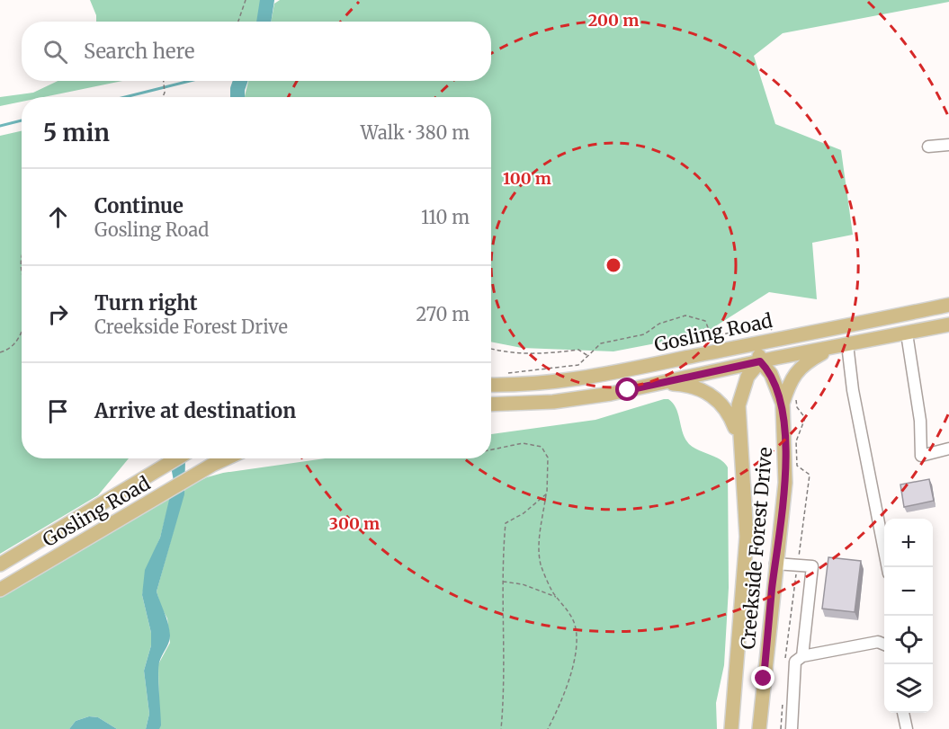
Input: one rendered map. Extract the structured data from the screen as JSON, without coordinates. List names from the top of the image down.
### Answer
{
  "streets": {
    "main road": ["Gosling Road", "Creekside Forest Drive"]
  },
  "crossings": [
    ["Gosling Road", "Creekside Forest Drive"]
  ],
  "page": {
    "search": "Search here",
    "heading": ["5 min", "Walk · 380 m"],
    "list": [
      ["Continue", "Gosling Road", "110 m"],
      ["Turn right", "Creekside Forest Drive", "270 m"],
      "Arrive at destination"
    ],
    "map_buttons": ["+", "−"]
  },
  "rings": ["200 m", "100 m", "300 m"]
}
